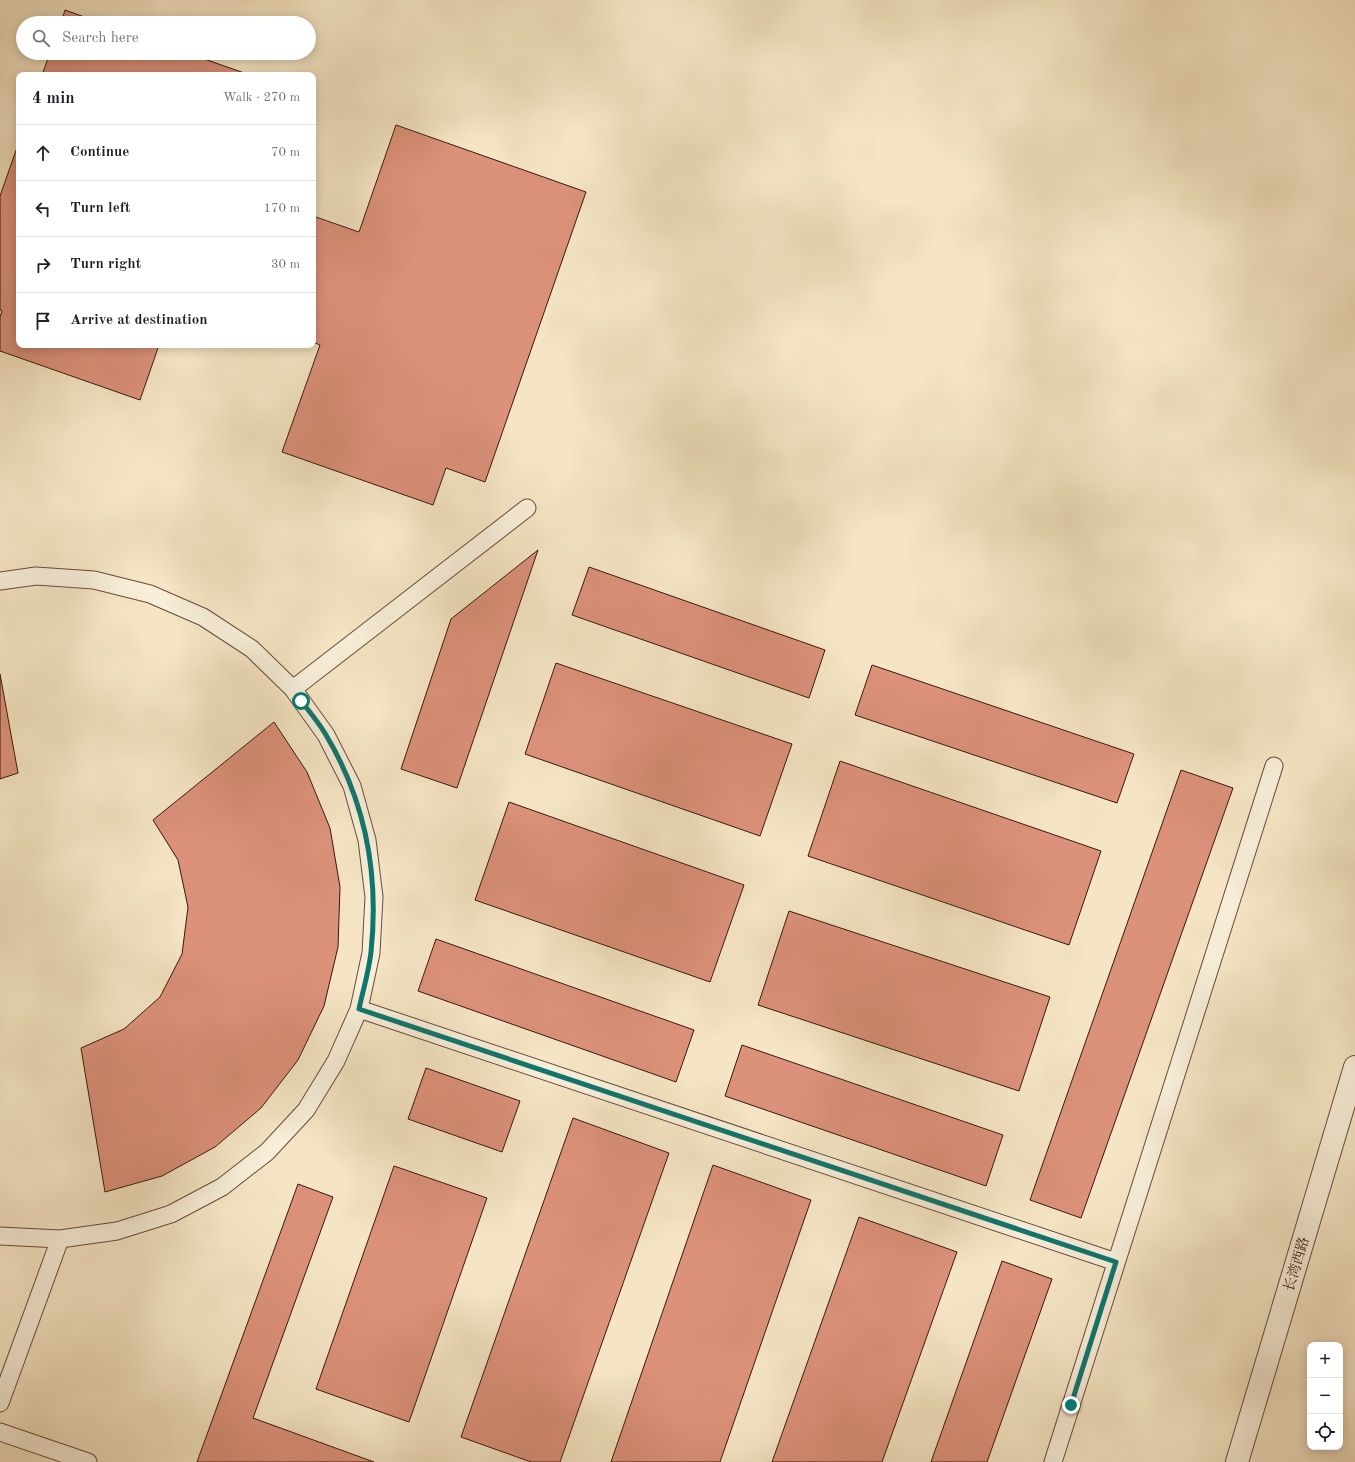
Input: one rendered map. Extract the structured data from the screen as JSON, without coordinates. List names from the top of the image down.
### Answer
{
  "streets": {
    "street": ["长湾西路"]
  },
  "page": {
    "search": "Search here",
    "heading": ["4 min", "Walk · 270 m"],
    "list": [
      ["Continue", "70 m"],
      ["Turn left", "170 m"],
      ["Turn right", "30 m"],
      "Arrive at destination"
    ],
    "map_buttons": ["+", "−"]
  }
}
